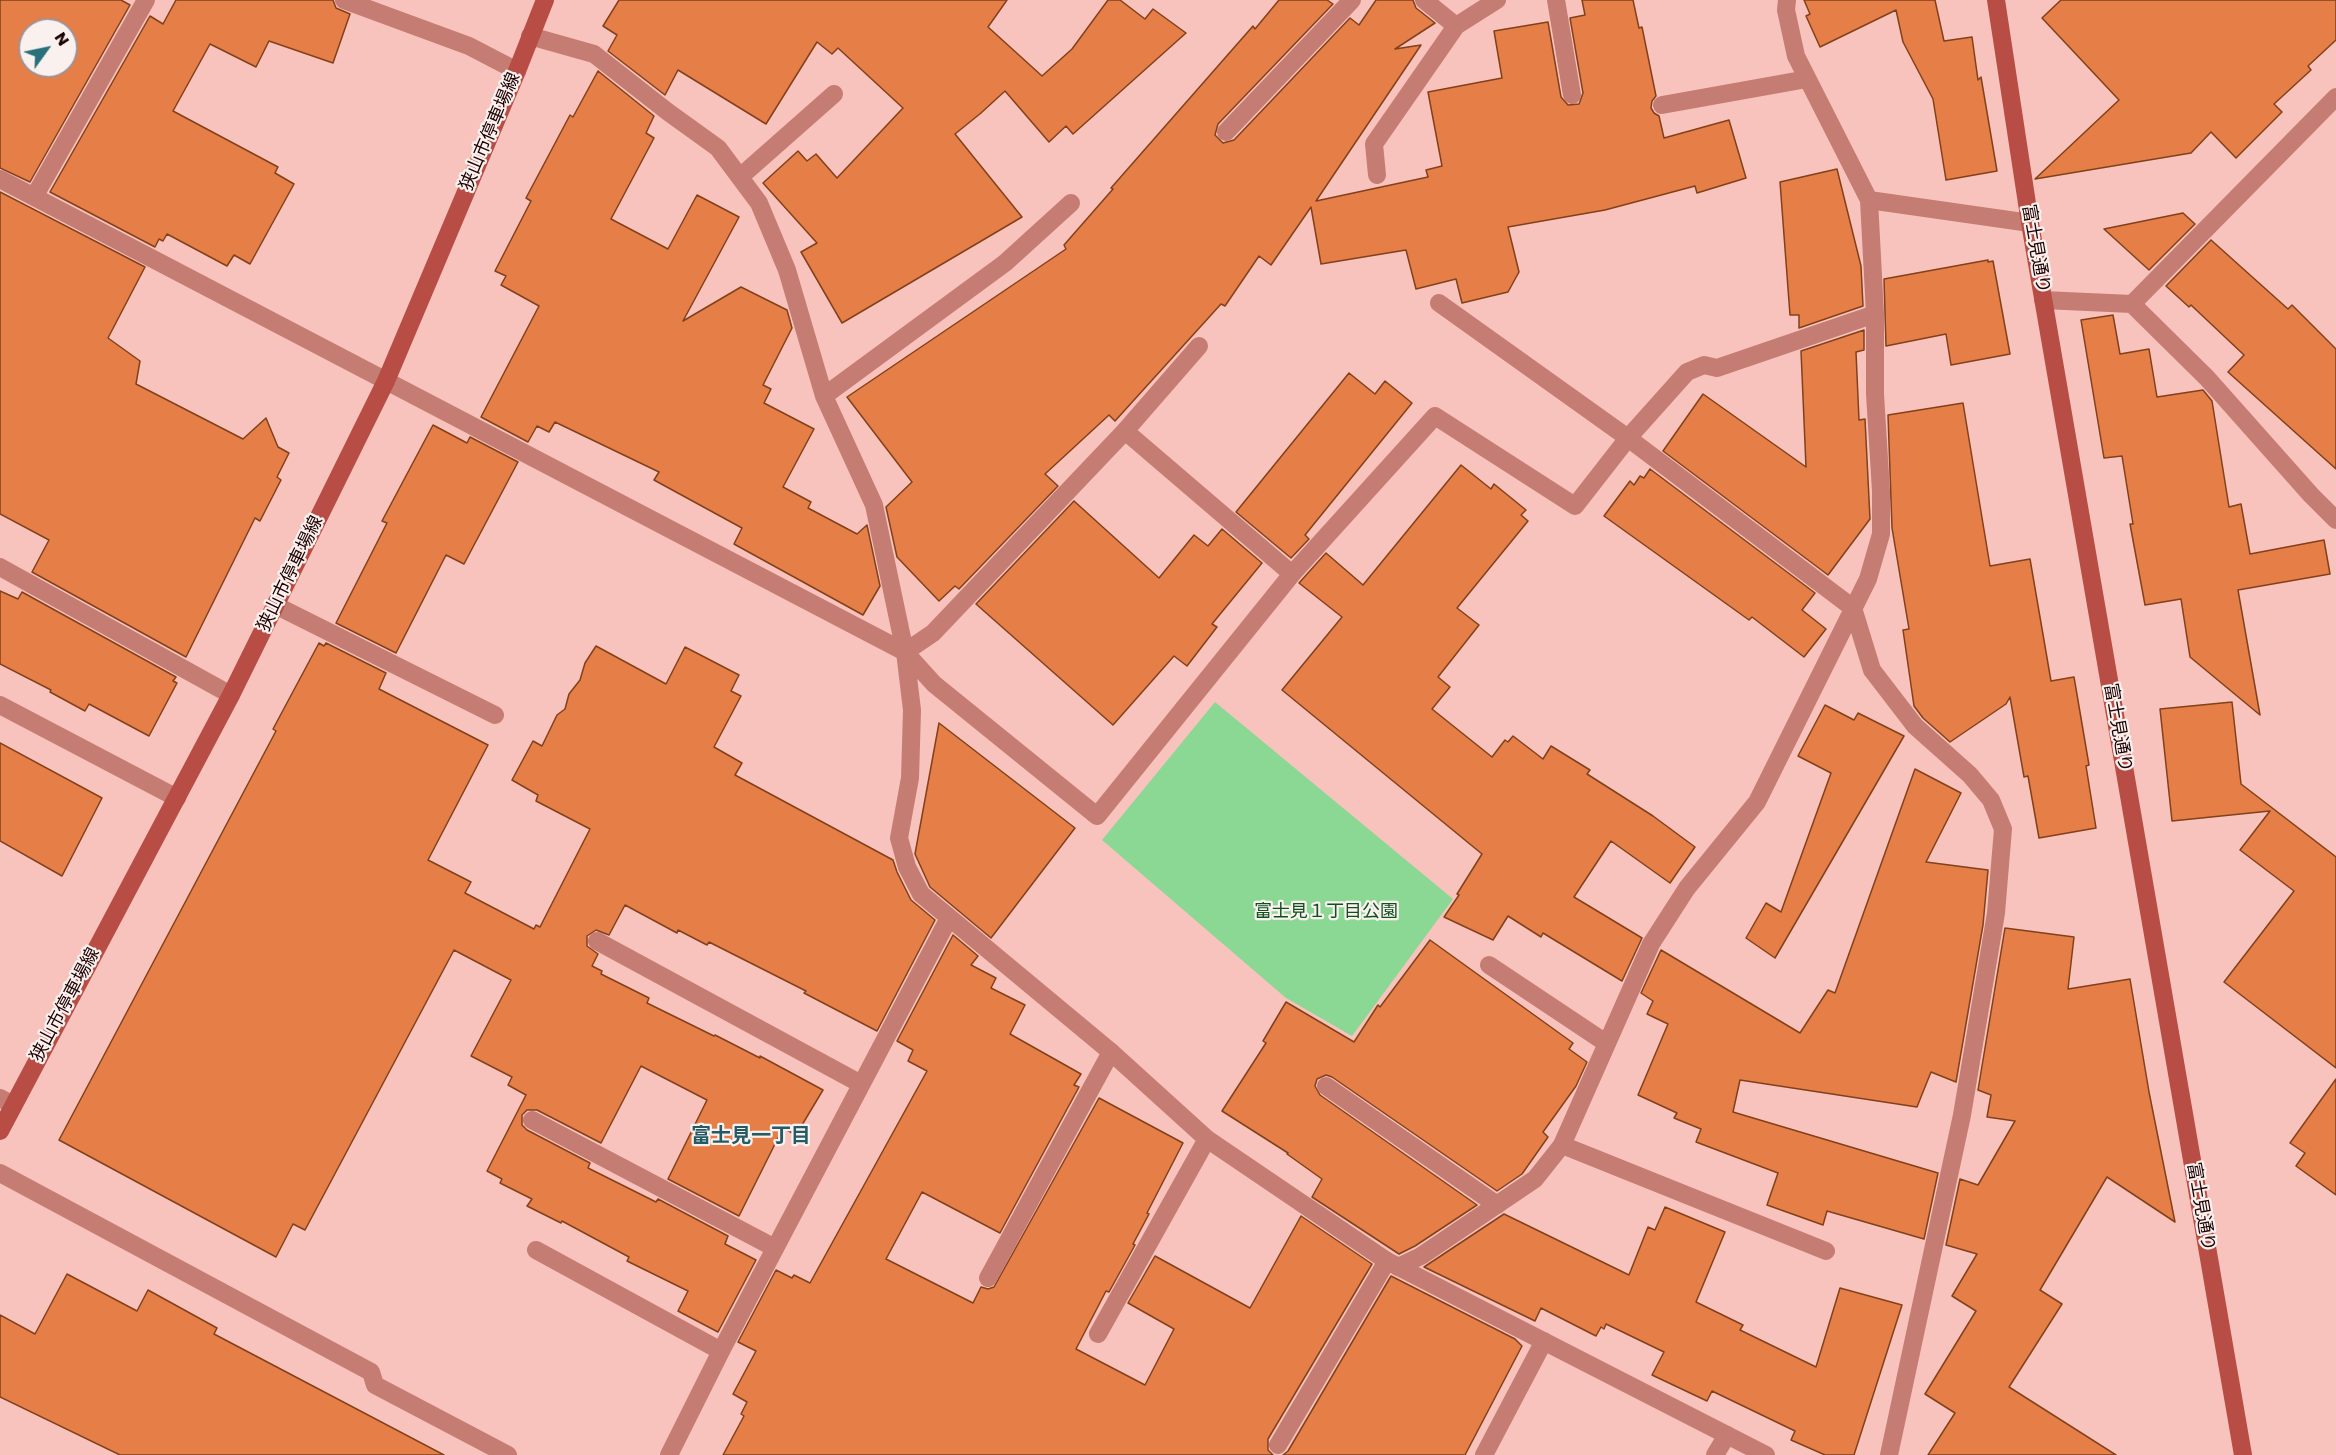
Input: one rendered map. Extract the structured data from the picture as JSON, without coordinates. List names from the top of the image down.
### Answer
{
  "streets": {
    "street": ["狭山市停車場線", "富士見通り"]
  },
  "districts": ["富士見一丁目"],
  "parks": ["富士見１丁目公園"],
  "north": "top right"
}
